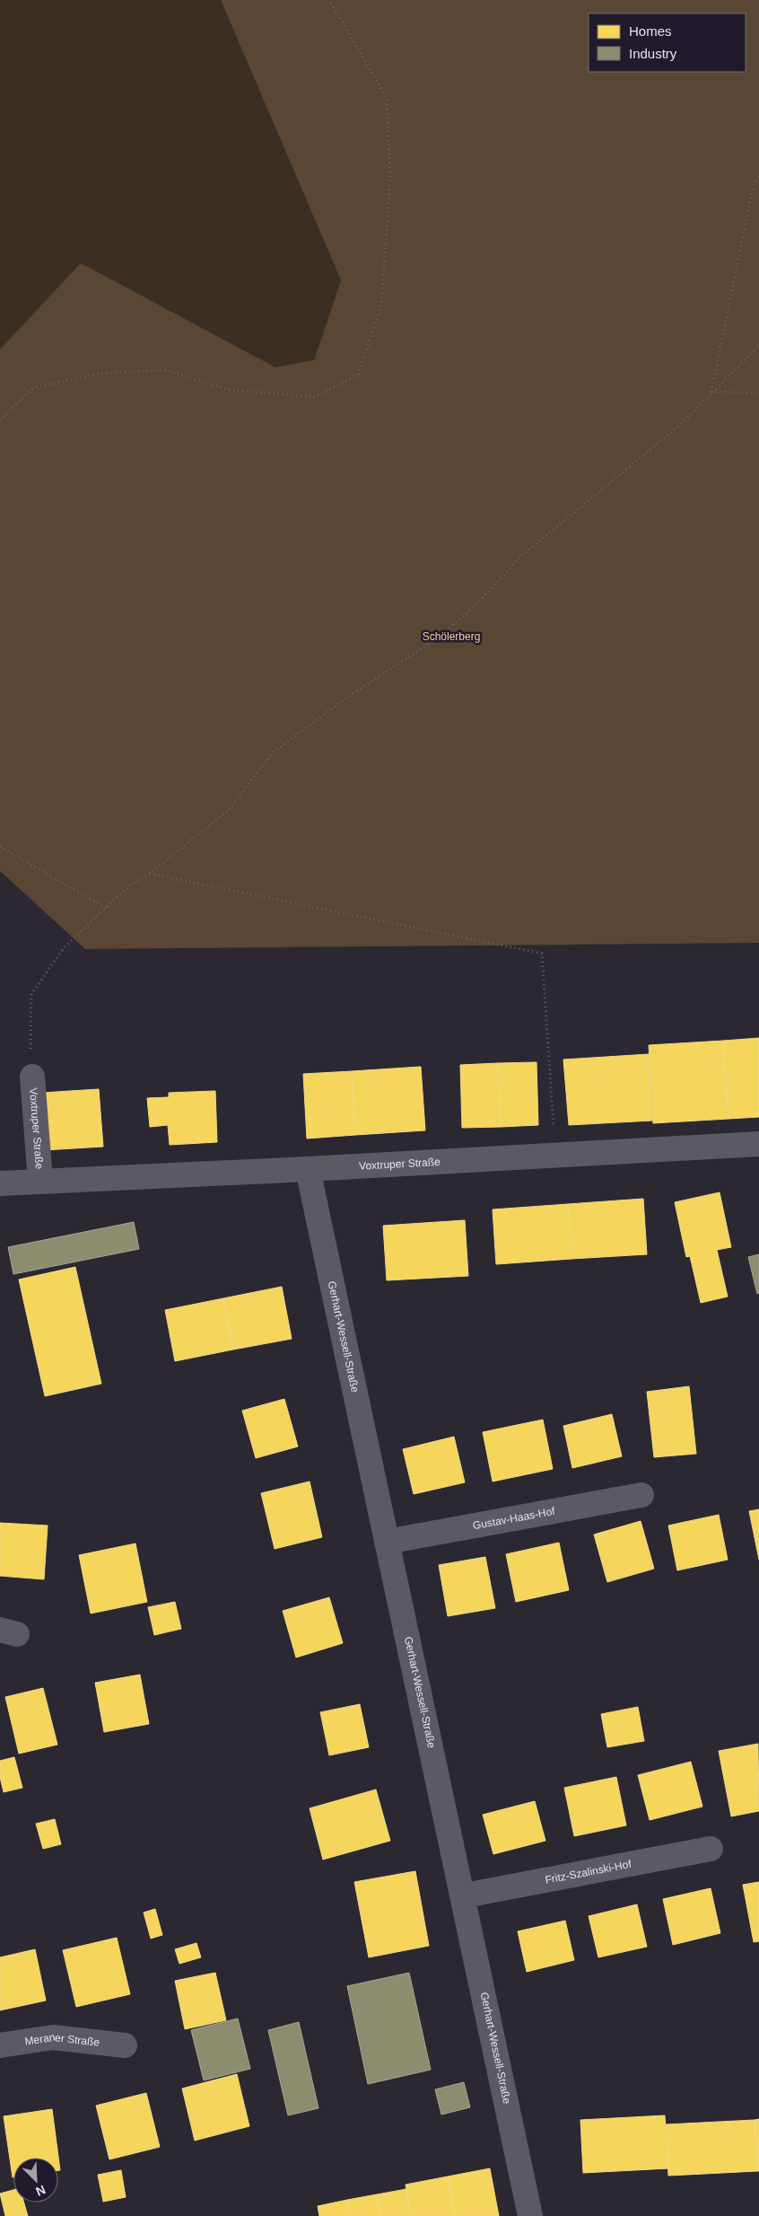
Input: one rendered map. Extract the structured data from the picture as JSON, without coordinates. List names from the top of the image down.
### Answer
{
  "streets": {
    "street": [
      "Voxtruper Straße",
      "Gerhart-Wessell-Straße",
      "Gustav-Haas-Hof",
      "Fritz-Szalinski-Hof",
      "Meraner Straße"
    ]
  },
  "crossings": [
    ["Voxtruper Straße", "Gerhart-Wessell-Straße"],
    ["Gerhart-Wessell-Straße", "Gustav-Haas-Hof"],
    ["Gerhart-Wessell-Straße", "Fritz-Szalinski-Hof"]
  ],
  "parks": ["Schölerberg"],
  "legend": ["Homes", "Industry"],
  "north": "bottom right"
}
